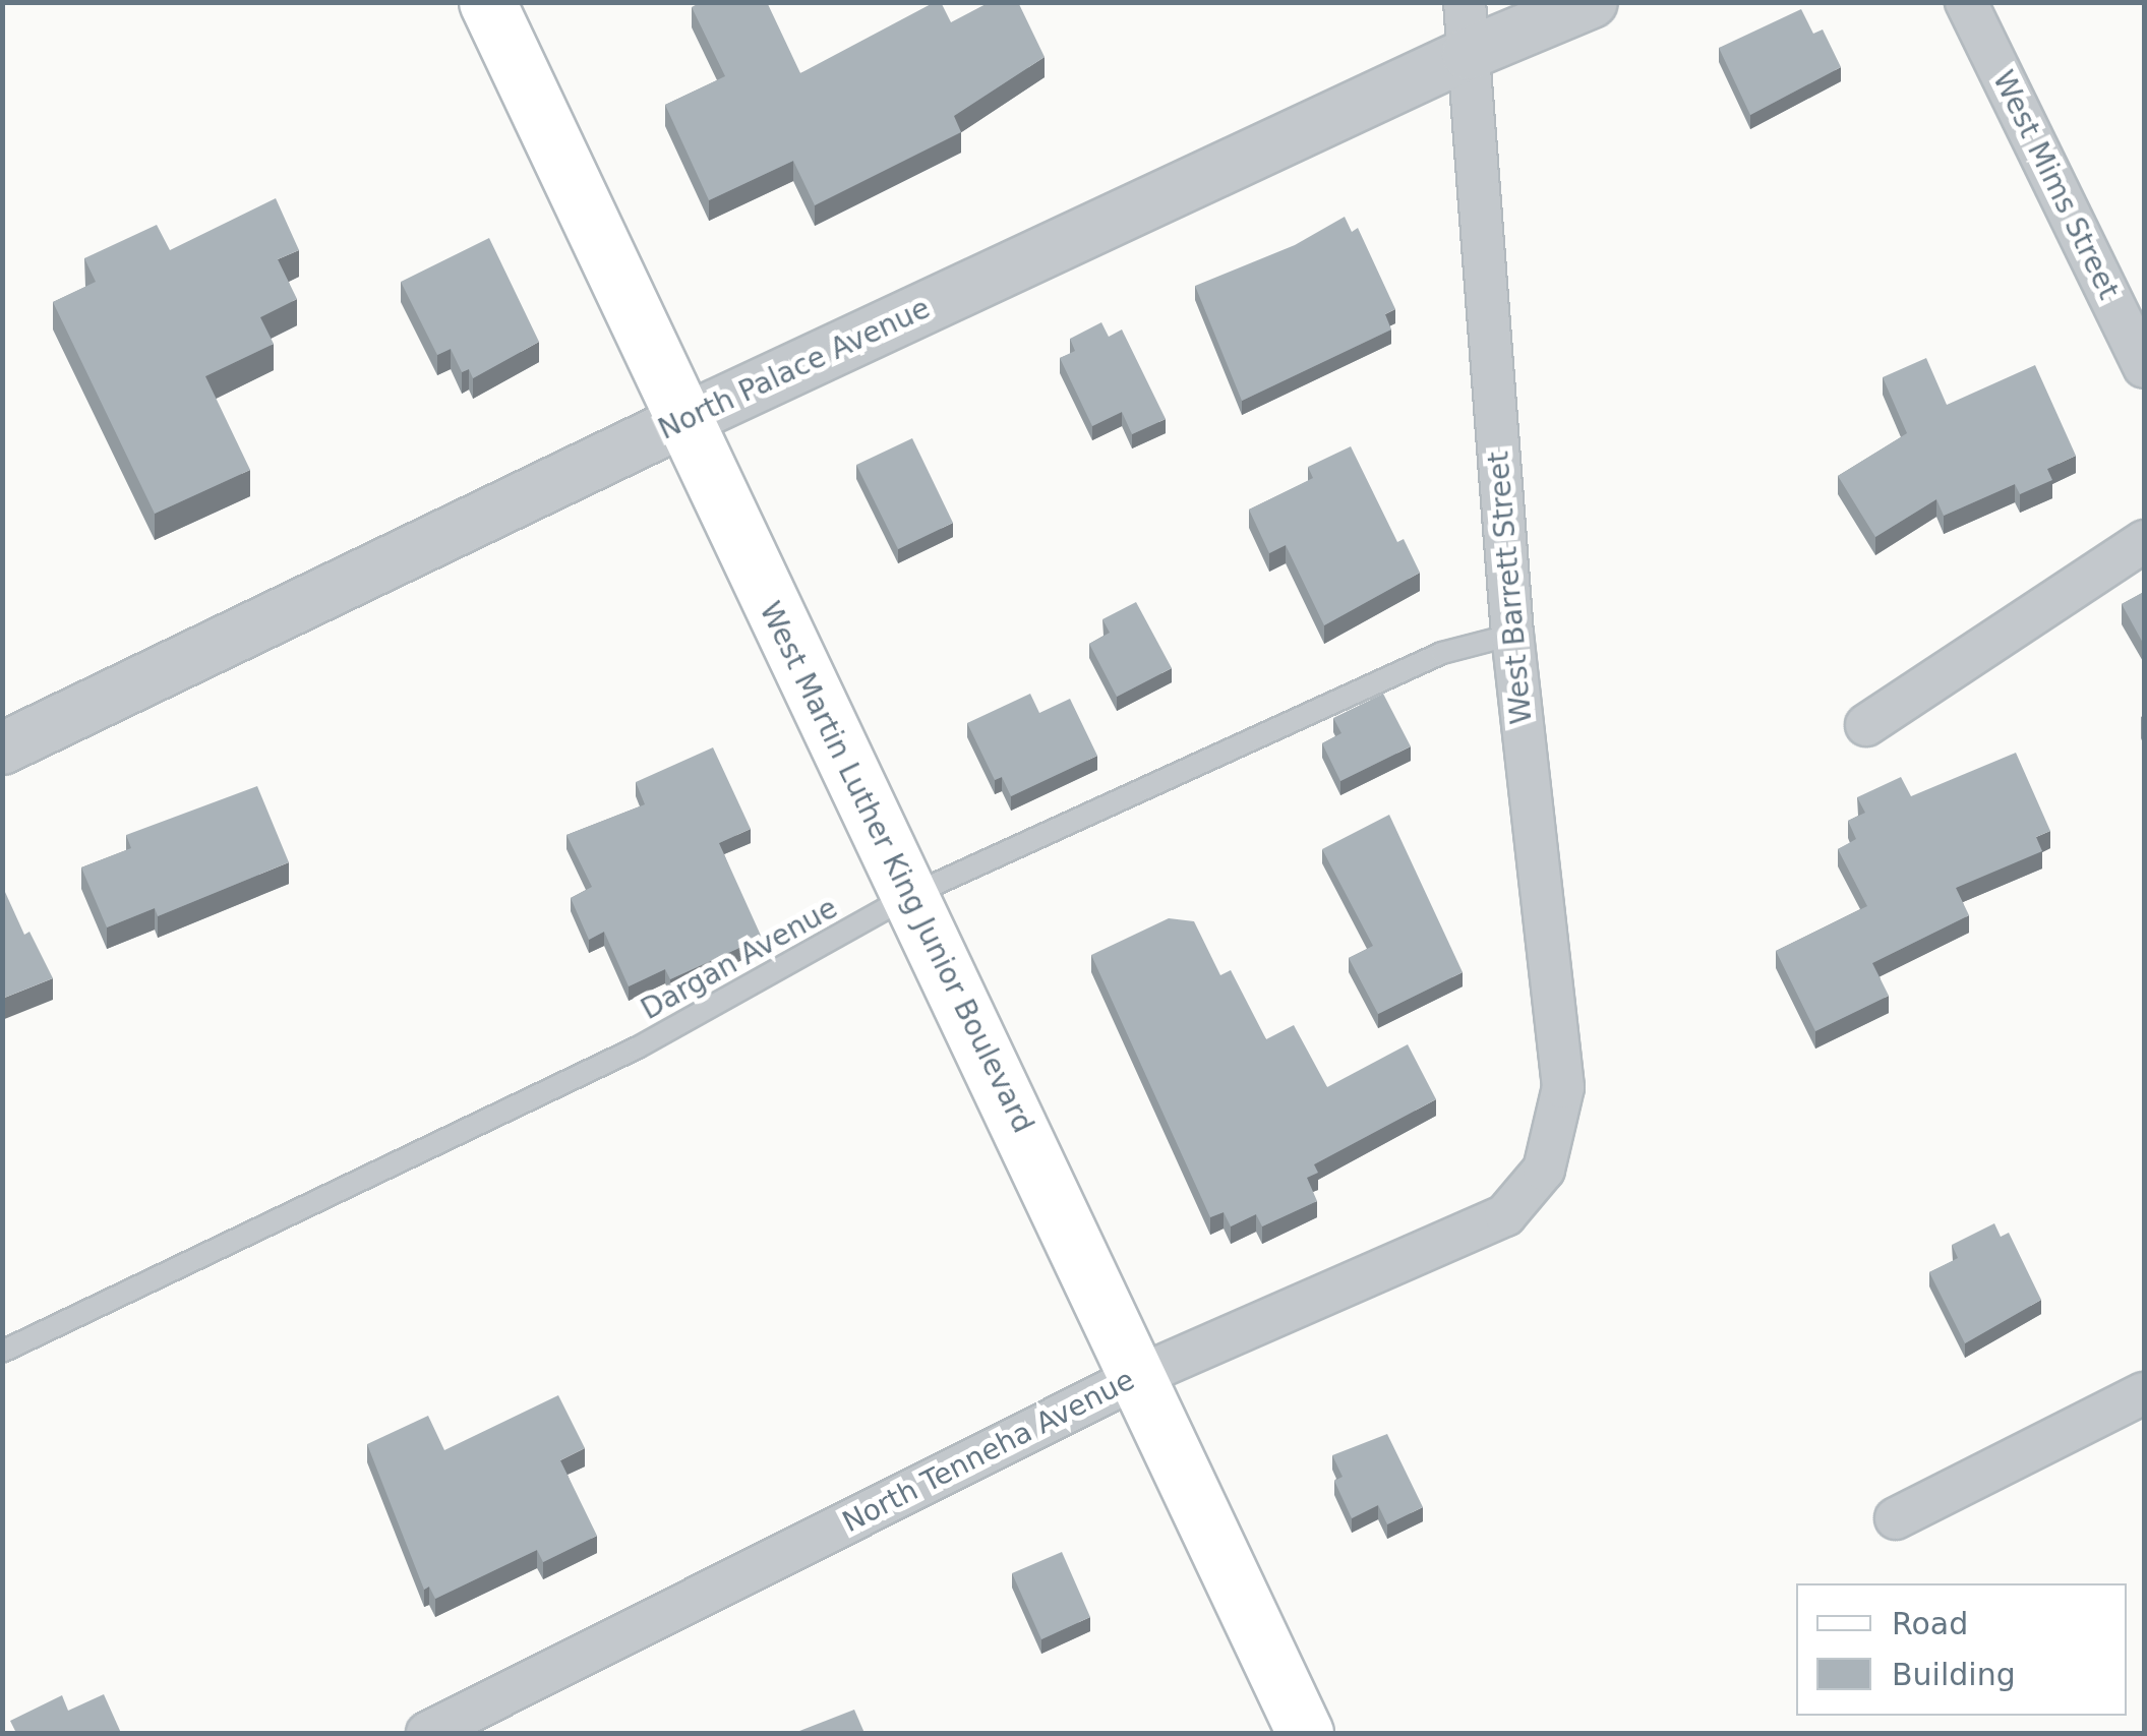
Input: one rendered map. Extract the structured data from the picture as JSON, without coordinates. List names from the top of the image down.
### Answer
{
  "streets": {
    "main road": ["West Martin Luther King Junior Boulevard"],
    "street": [
      "West Mims Street",
      "North Palace Avenue",
      "West Barrett Street",
      "North Tenneha Avenue"
    ],
    "lane": ["Dargan Avenue"]
  },
  "crossings": [
    ["North Palace Avenue", "West Barrett Street"],
    ["North Palace Avenue", "West Martin Luther King Junior Boulevard"],
    ["West Barrett Street", "Dargan Avenue"],
    ["West Barrett Street", "North Tenneha Avenue"],
    ["West Martin Luther King Junior Boulevard", "Dargan Avenue"],
    ["West Martin Luther King Junior Boulevard", "North Tenneha Avenue"]
  ],
  "legend": ["Road", "Building"]
}
